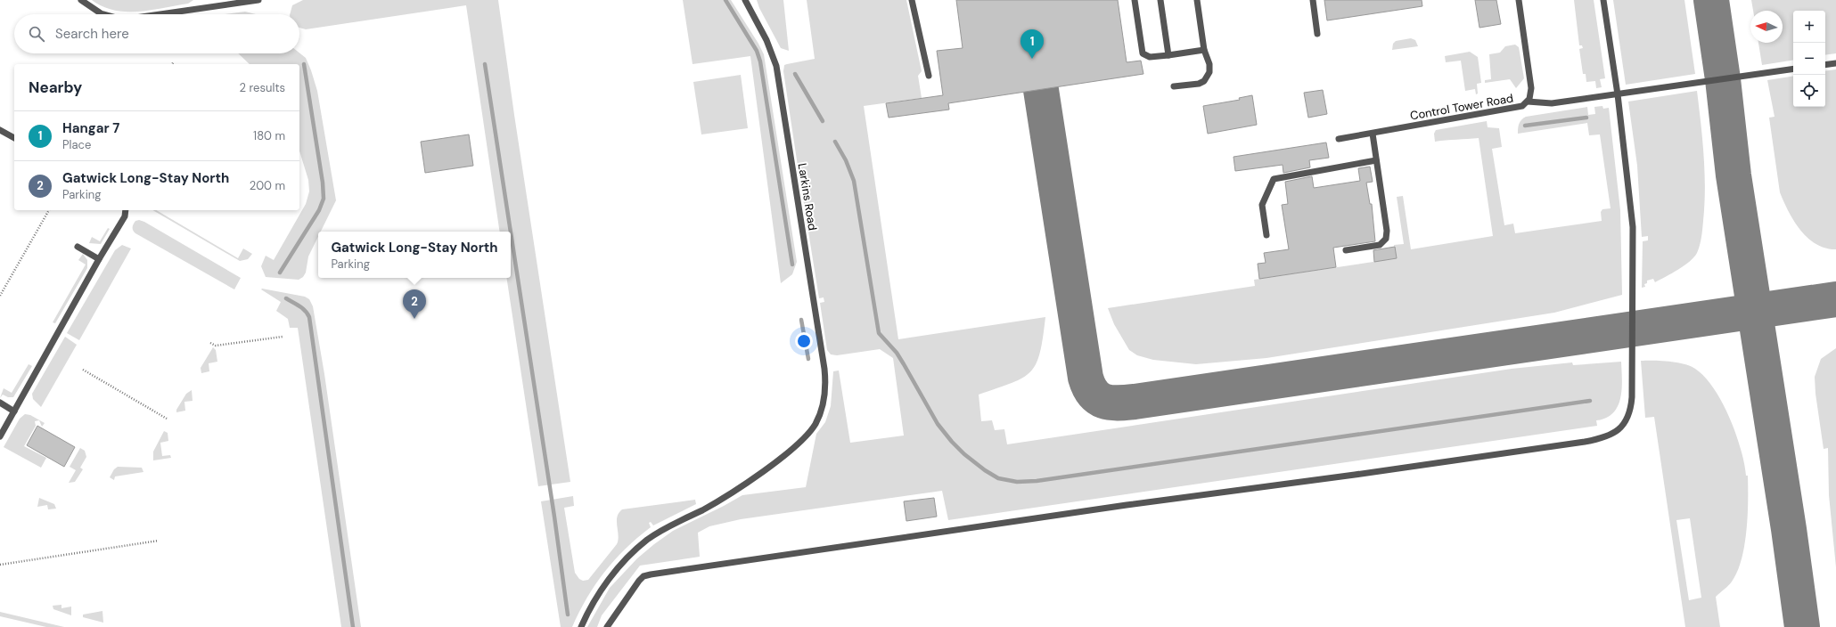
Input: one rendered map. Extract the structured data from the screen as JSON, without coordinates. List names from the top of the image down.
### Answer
{
  "streets": {
    "lane": ["Control Tower Road", "Larkins Road"]
  },
  "north": "left",
  "page": {
    "map_buttons": ["+", "−"],
    "search": "Search here",
    "pins": ["1", "2"],
    "heading": ["Nearby", "2 results"],
    "list": [
      {
        "mark": "1",
        "name": "Hangar 7",
        "note": "Place",
        "value": "180 m"
      },
      {
        "mark": "2",
        "name": "Gatwick Long-Stay North",
        "note": "Parking",
        "value": "200 m"
      }
    ],
    "popup": ["Gatwick Long-Stay North", "Parking"]
  }
}
